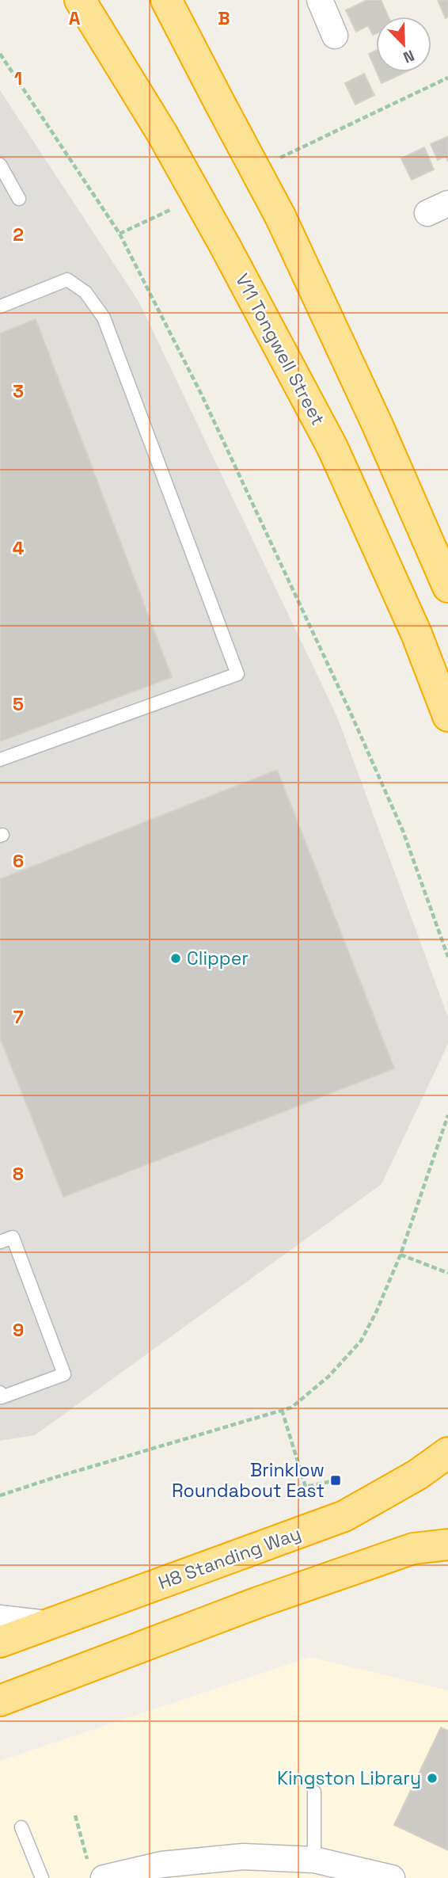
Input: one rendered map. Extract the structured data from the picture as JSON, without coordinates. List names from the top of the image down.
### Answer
{
  "streets": {
    "highway": ["V11 Tongwell Street", "H8 Standing Way"]
  },
  "places": {
    "other": ["Clipper", "Kingston Library"],
    "transit": ["Brinklow Roundabout East"]
  },
  "north": "bottom right",
  "grid": {
    "columns": ["A", "B"],
    "rows": [
      "1",
      "2",
      "3",
      "4",
      "5",
      "6",
      "7",
      "8",
      "9"
    ]
  }
}
